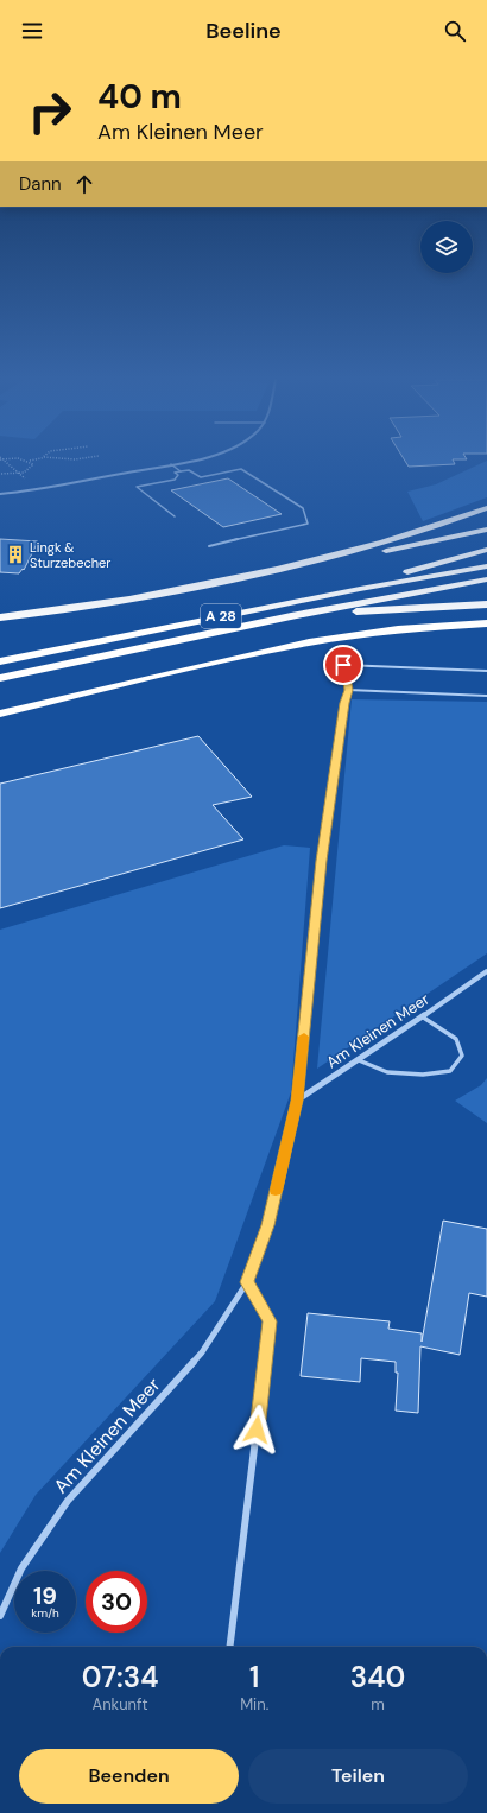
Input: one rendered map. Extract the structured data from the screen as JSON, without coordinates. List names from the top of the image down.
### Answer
{
  "streets": {
    "highway": ["A 28"],
    "street": ["Am Kleinen Meer"]
  },
  "places": {
    "building": ["Lingk & Sturzebecher"]
  },
  "page": {
    "header": "Beeline",
    "turn": ["40 m", "Am Kleinen Meer"],
    "then": "Dann",
    "speed": "19 km/h",
    "limit": "30",
    "eta": [
      "07:34",
      "Ankunft",
      "1",
      "Min.",
      "340",
      "m"
    ],
    "buttons": ["Beenden", "Teilen"]
  }
}
